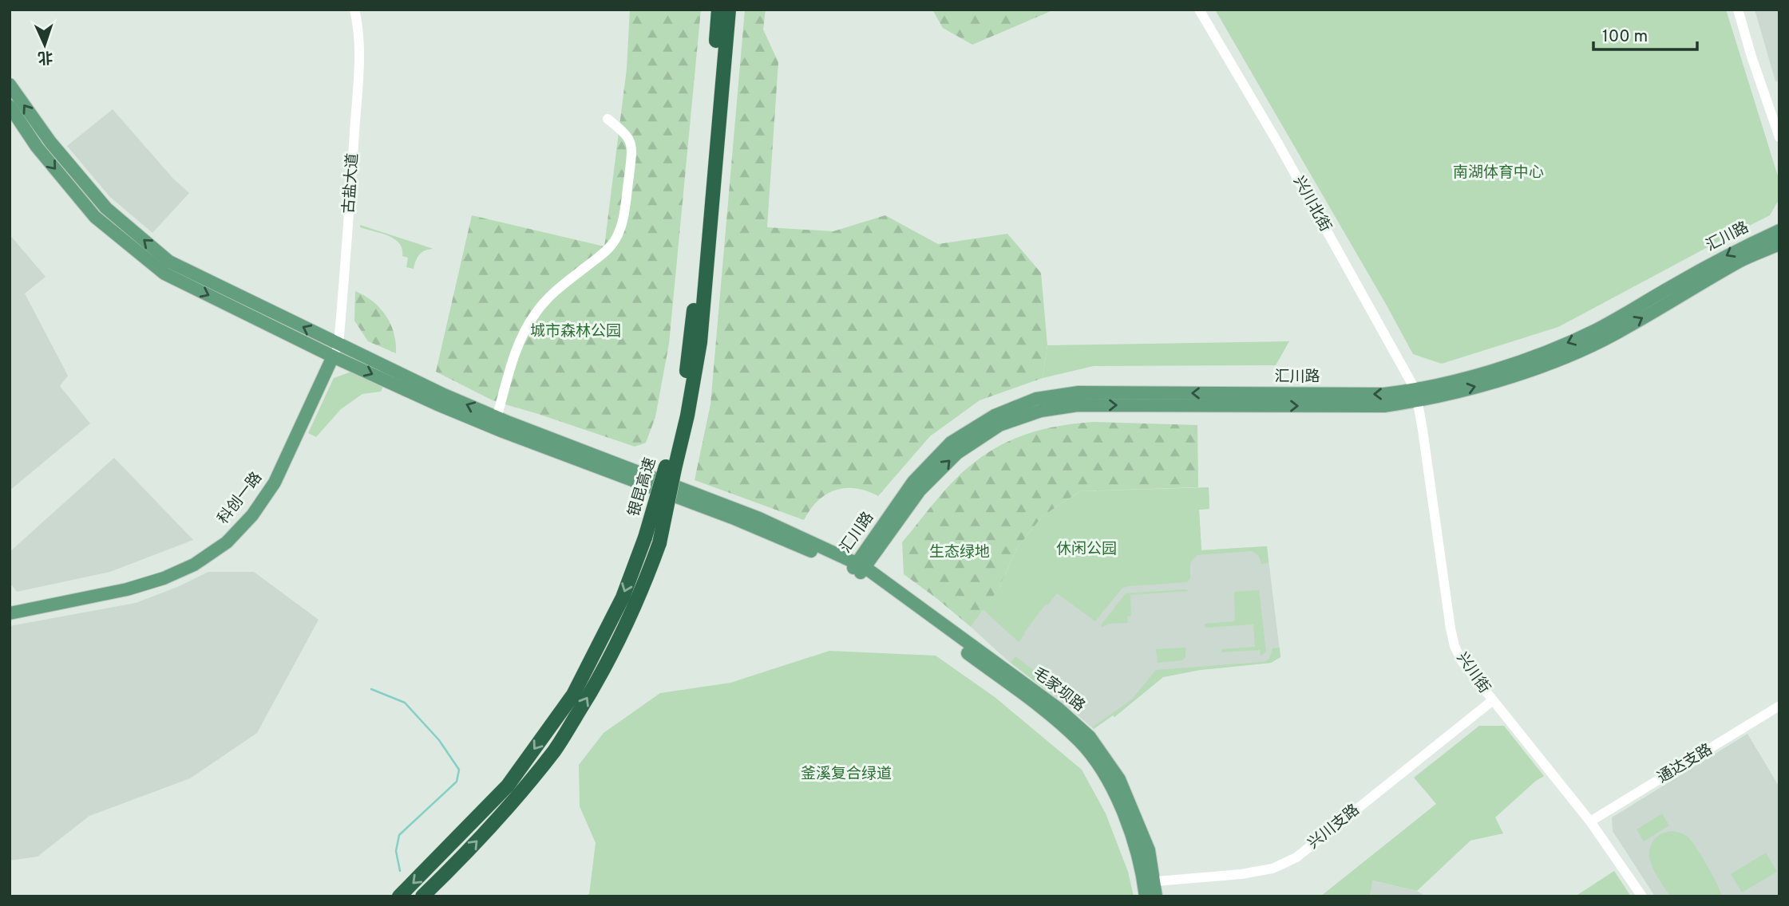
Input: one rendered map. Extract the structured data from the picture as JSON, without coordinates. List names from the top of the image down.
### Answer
{
  "streets": {
    "highway": ["银昆高速"],
    "main road": ["汇川路", "科创一路", "毛家坝路"],
    "street": [
      "古盐大道",
      "兴川北街",
      "兴川街",
      "通达支路",
      "兴川支路"
    ]
  },
  "crossings": [
    ["古盐大道", "科创一路"],
    ["兴川北街", "汇川路"],
    ["兴川北街", "兴川街"],
    ["汇川路", "兴川街"],
    ["汇川路", "毛家坝路"],
    ["兴川街", "通达支路"],
    ["兴川街", "兴川支路"],
    ["毛家坝路", "兴川支路"]
  ],
  "parks": [
    "南湖体育中心",
    "城市森林公园",
    "休闲公园",
    "生态绿地",
    "釜溪复合绿道"
  ],
  "scale_bar": "100 m",
  "north": "bottom"
}
